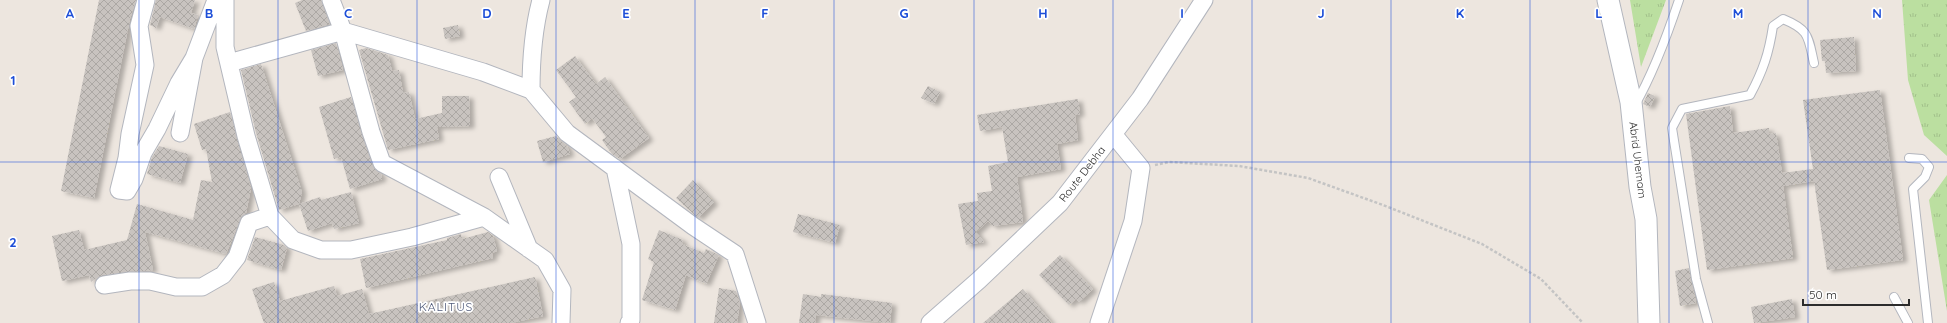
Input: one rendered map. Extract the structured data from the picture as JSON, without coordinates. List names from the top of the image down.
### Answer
{
  "streets": {
    "street": ["Abrid Uhemam", "Route Debha"]
  },
  "districts": ["KALITUS"],
  "scale_bar": "50 m",
  "grid": {
    "columns": [
      "A",
      "B",
      "C",
      "D",
      "E",
      "F",
      "G",
      "H",
      "I",
      "J",
      "K",
      "L",
      "M",
      "N"
    ],
    "rows": ["1", "2"]
  }
}
